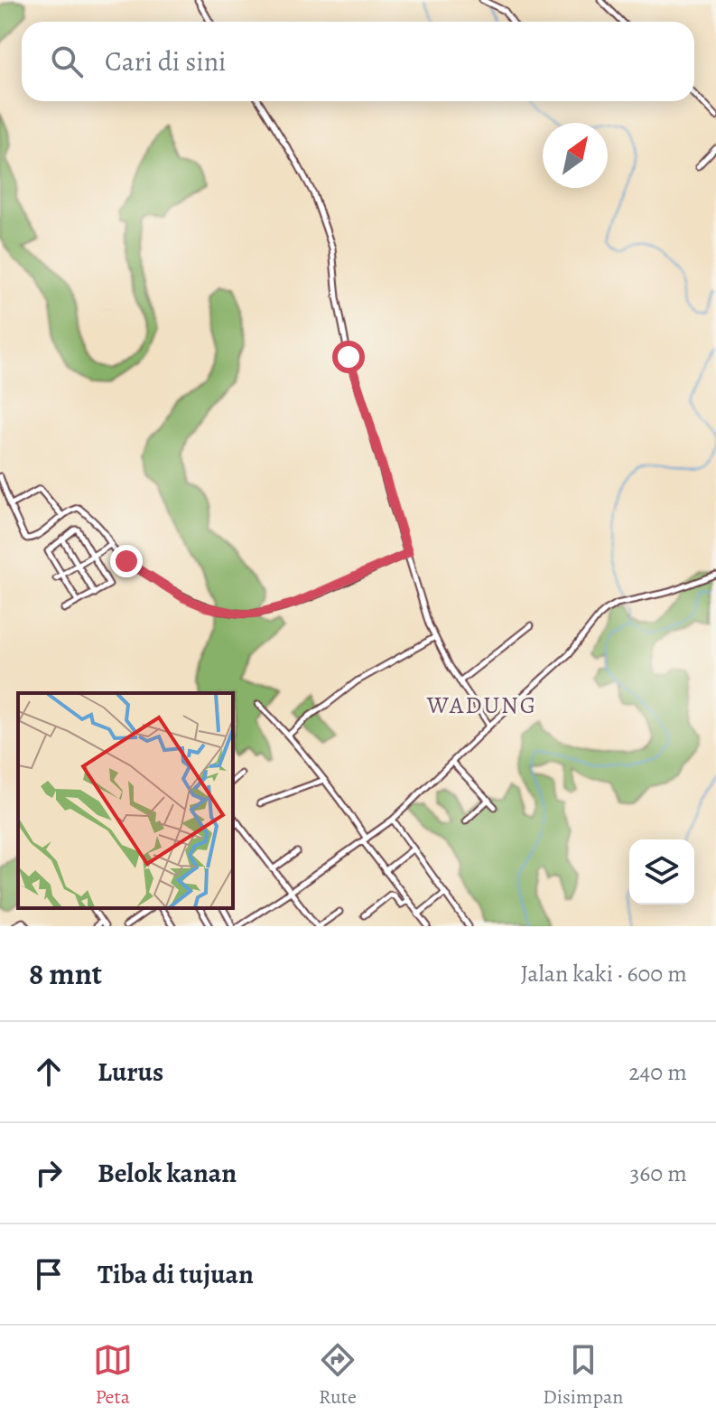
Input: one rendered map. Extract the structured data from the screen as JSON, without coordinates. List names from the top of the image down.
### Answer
{
  "districts": ["WADUNG"],
  "north": "top right",
  "page": {
    "search": "Cari di sini",
    "heading": ["8 mnt", "Jalan kaki · 600 m"],
    "list": [
      ["Lurus", "240 m"],
      ["Belok kanan", "360 m"],
      "Tiba di tujuan"
    ],
    "nav": ["Peta", "Rute", "Disimpan"]
  }
}
